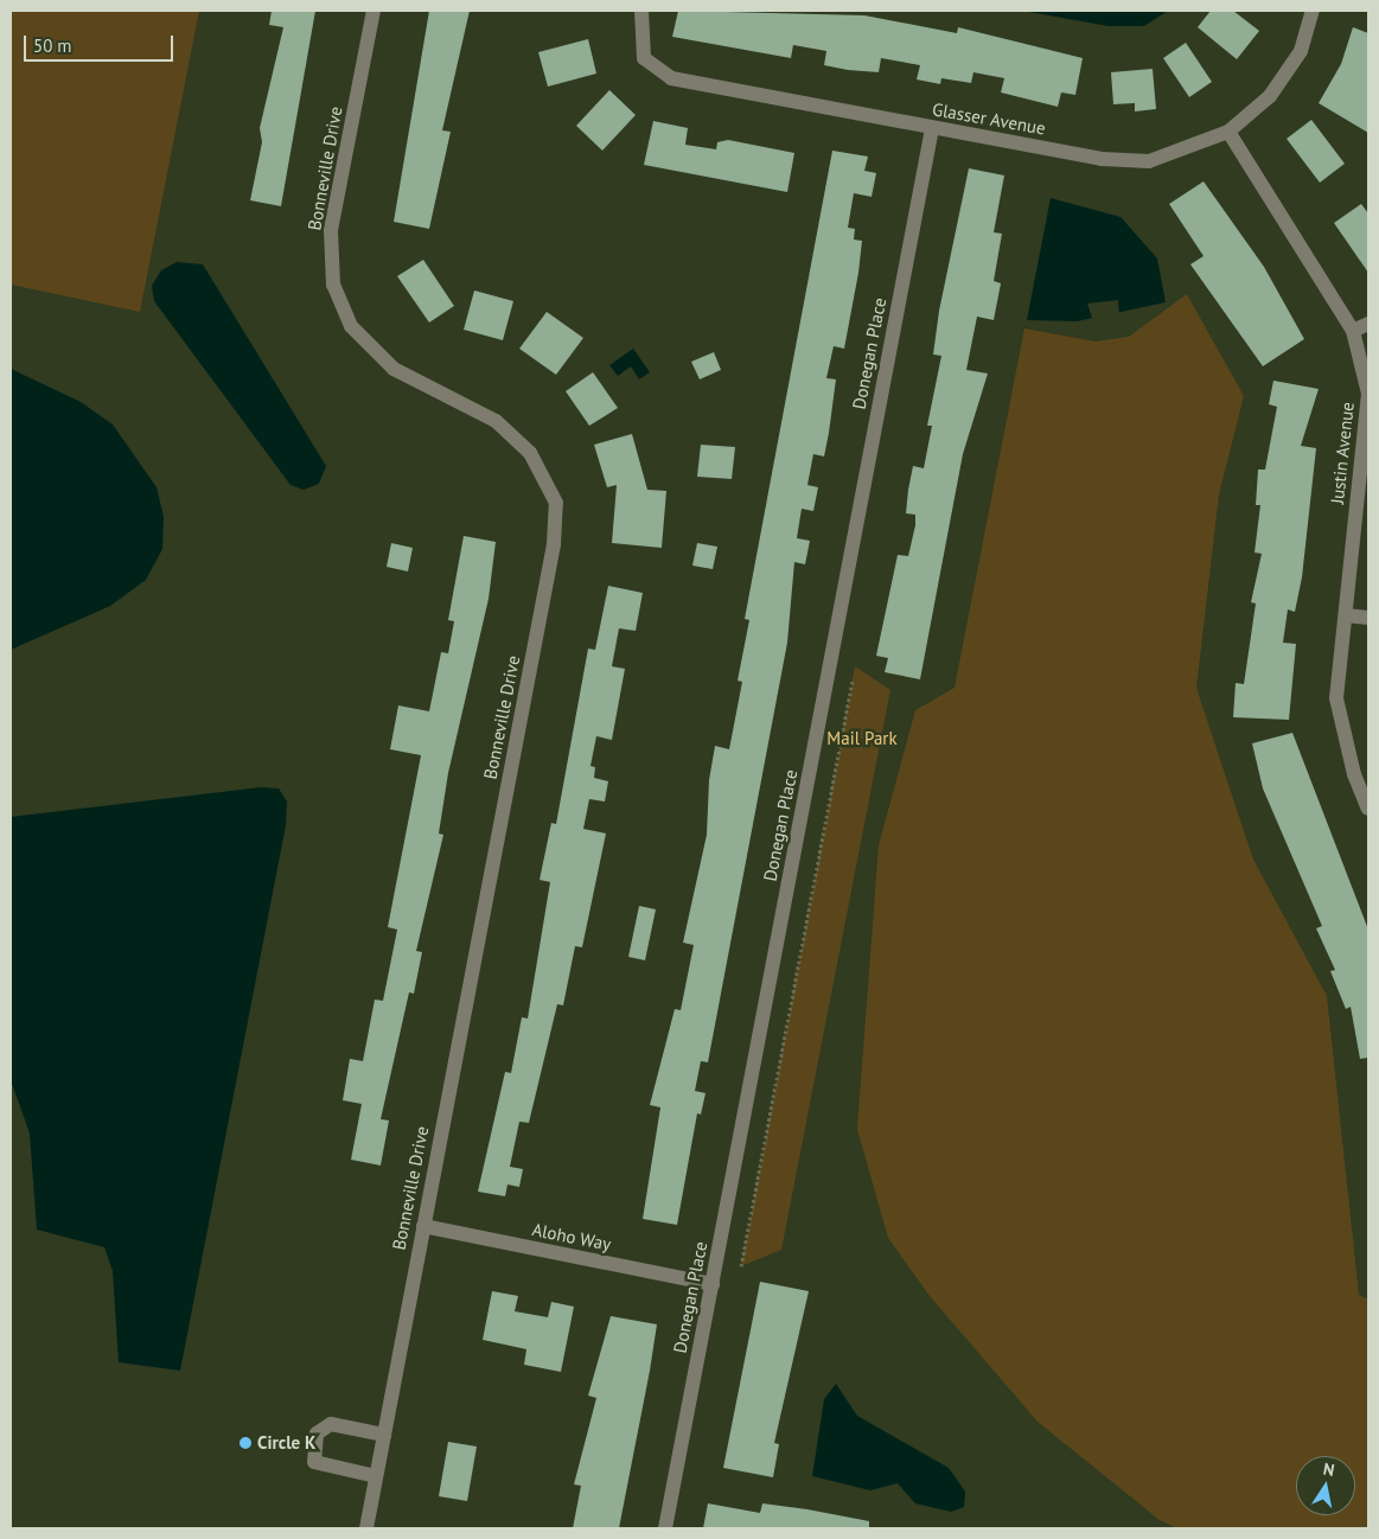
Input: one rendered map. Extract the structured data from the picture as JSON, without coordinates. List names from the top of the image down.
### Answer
{
  "streets": {
    "street": [
      "Glasser Avenue",
      "Bonneville Drive",
      "Donegan Place",
      "Justin Avenue",
      "Aloho Way"
    ]
  },
  "crossings": [
    ["Glasser Avenue", "Donegan Place"],
    ["Glasser Avenue", "Justin Avenue"],
    ["Bonneville Drive", "Aloho Way"],
    ["Donegan Place", "Aloho Way"]
  ],
  "parks": ["Mail Park"],
  "places": ["Circle K"],
  "scale_bar": "50 m",
  "north": "top"
}
